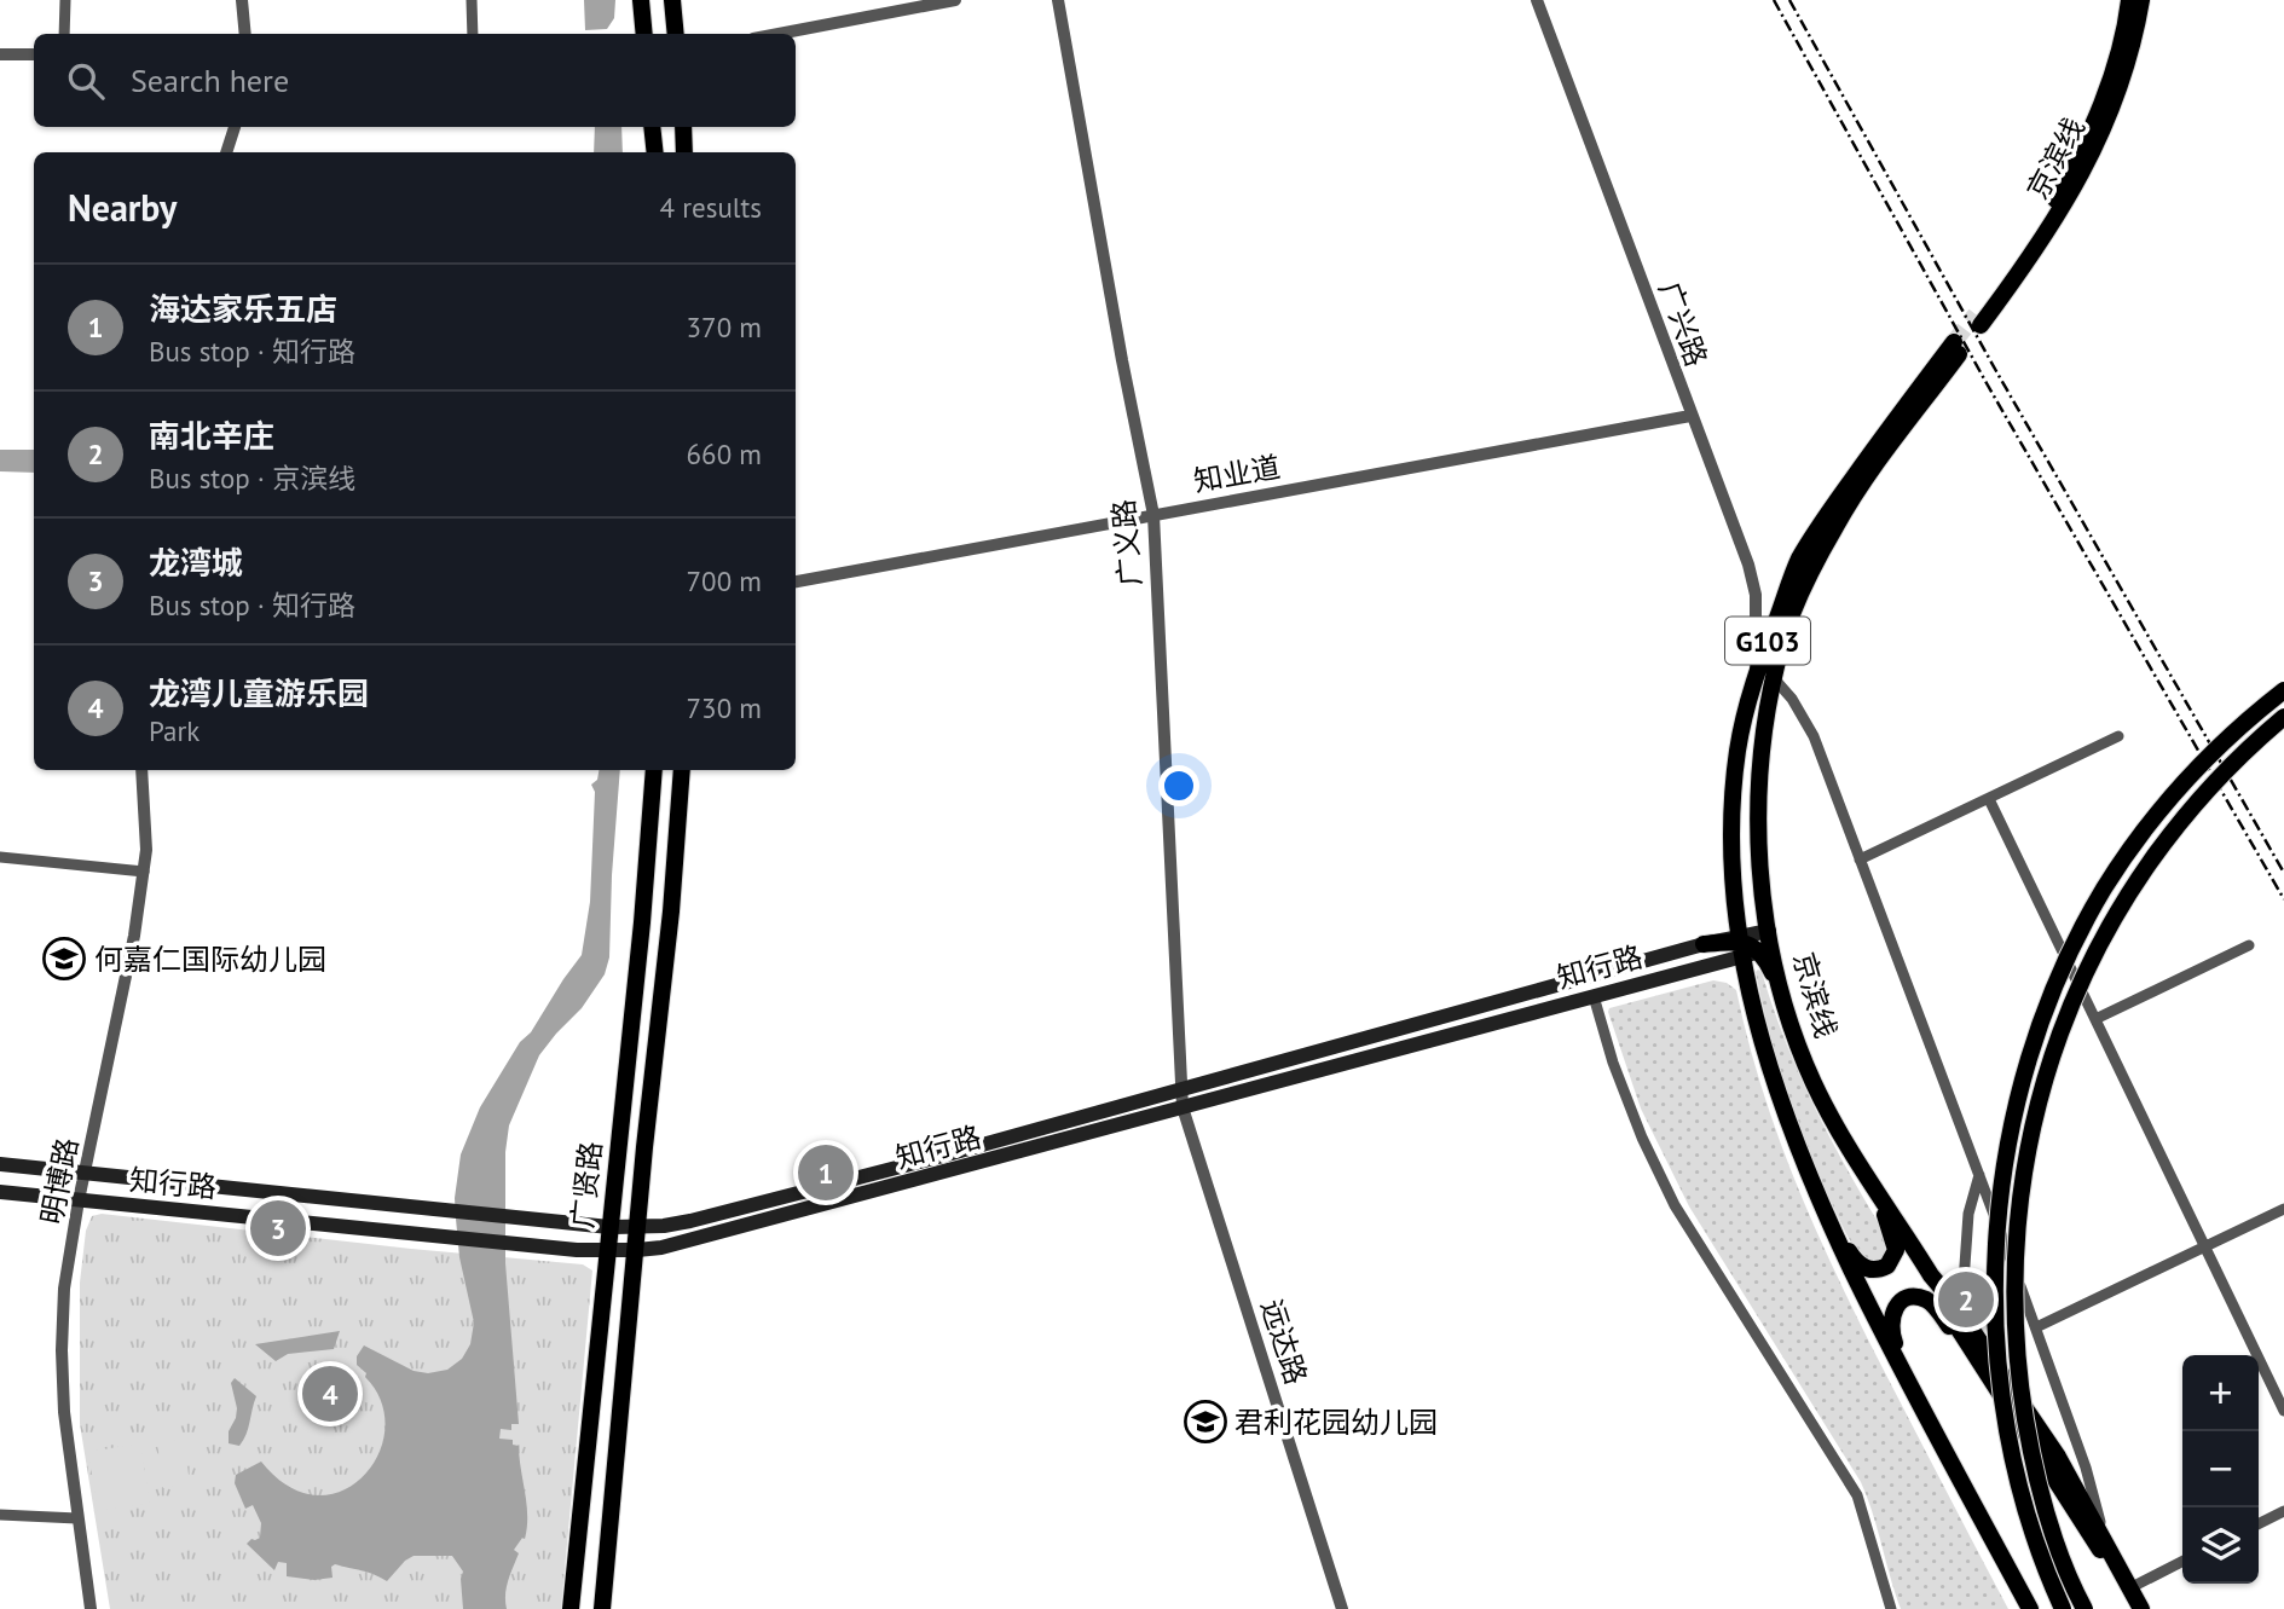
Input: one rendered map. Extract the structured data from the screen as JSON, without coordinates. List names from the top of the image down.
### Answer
{
  "streets": {
    "main road": [
      "京滨线",
      "G103",
      "知行路",
      "广贤路"
    ],
    "street": [
      "广兴路",
      "知业道",
      "广义路",
      "明博路",
      "远达路"
    ]
  },
  "crossings": [
    ["京滨线", "广兴路"],
    ["京滨线", "知行路"],
    ["广兴路", "知业道"],
    ["知业道", "广义路"],
    ["广义路", "知行路"],
    ["广义路", "远达路"],
    ["知行路", "明博路"],
    ["知行路", "广贤路"],
    ["知行路", "远达路"]
  ],
  "places": {
    "school or university": ["何嘉仁国际幼儿园", "君利花园幼儿园"]
  },
  "page": {
    "search": "Search here",
    "heading": ["Nearby", "4 results"],
    "list": [
      {
        "mark": "1",
        "name": "海达家乐五店",
        "note": "Bus stop · 知行路",
        "value": "370 m"
      },
      {
        "mark": "2",
        "name": "南北辛庄",
        "note": "Bus stop · 京滨线",
        "value": "660 m"
      },
      {
        "mark": "3",
        "name": "龙湾城",
        "note": "Bus stop · 知行路",
        "value": "700 m"
      },
      {
        "mark": "4",
        "name": "龙湾儿童游乐园",
        "note": "Park",
        "value": "730 m"
      }
    ],
    "pins": [
      "1",
      "3",
      "2",
      "4"
    ],
    "map_buttons": ["+", "−"]
  }
}
